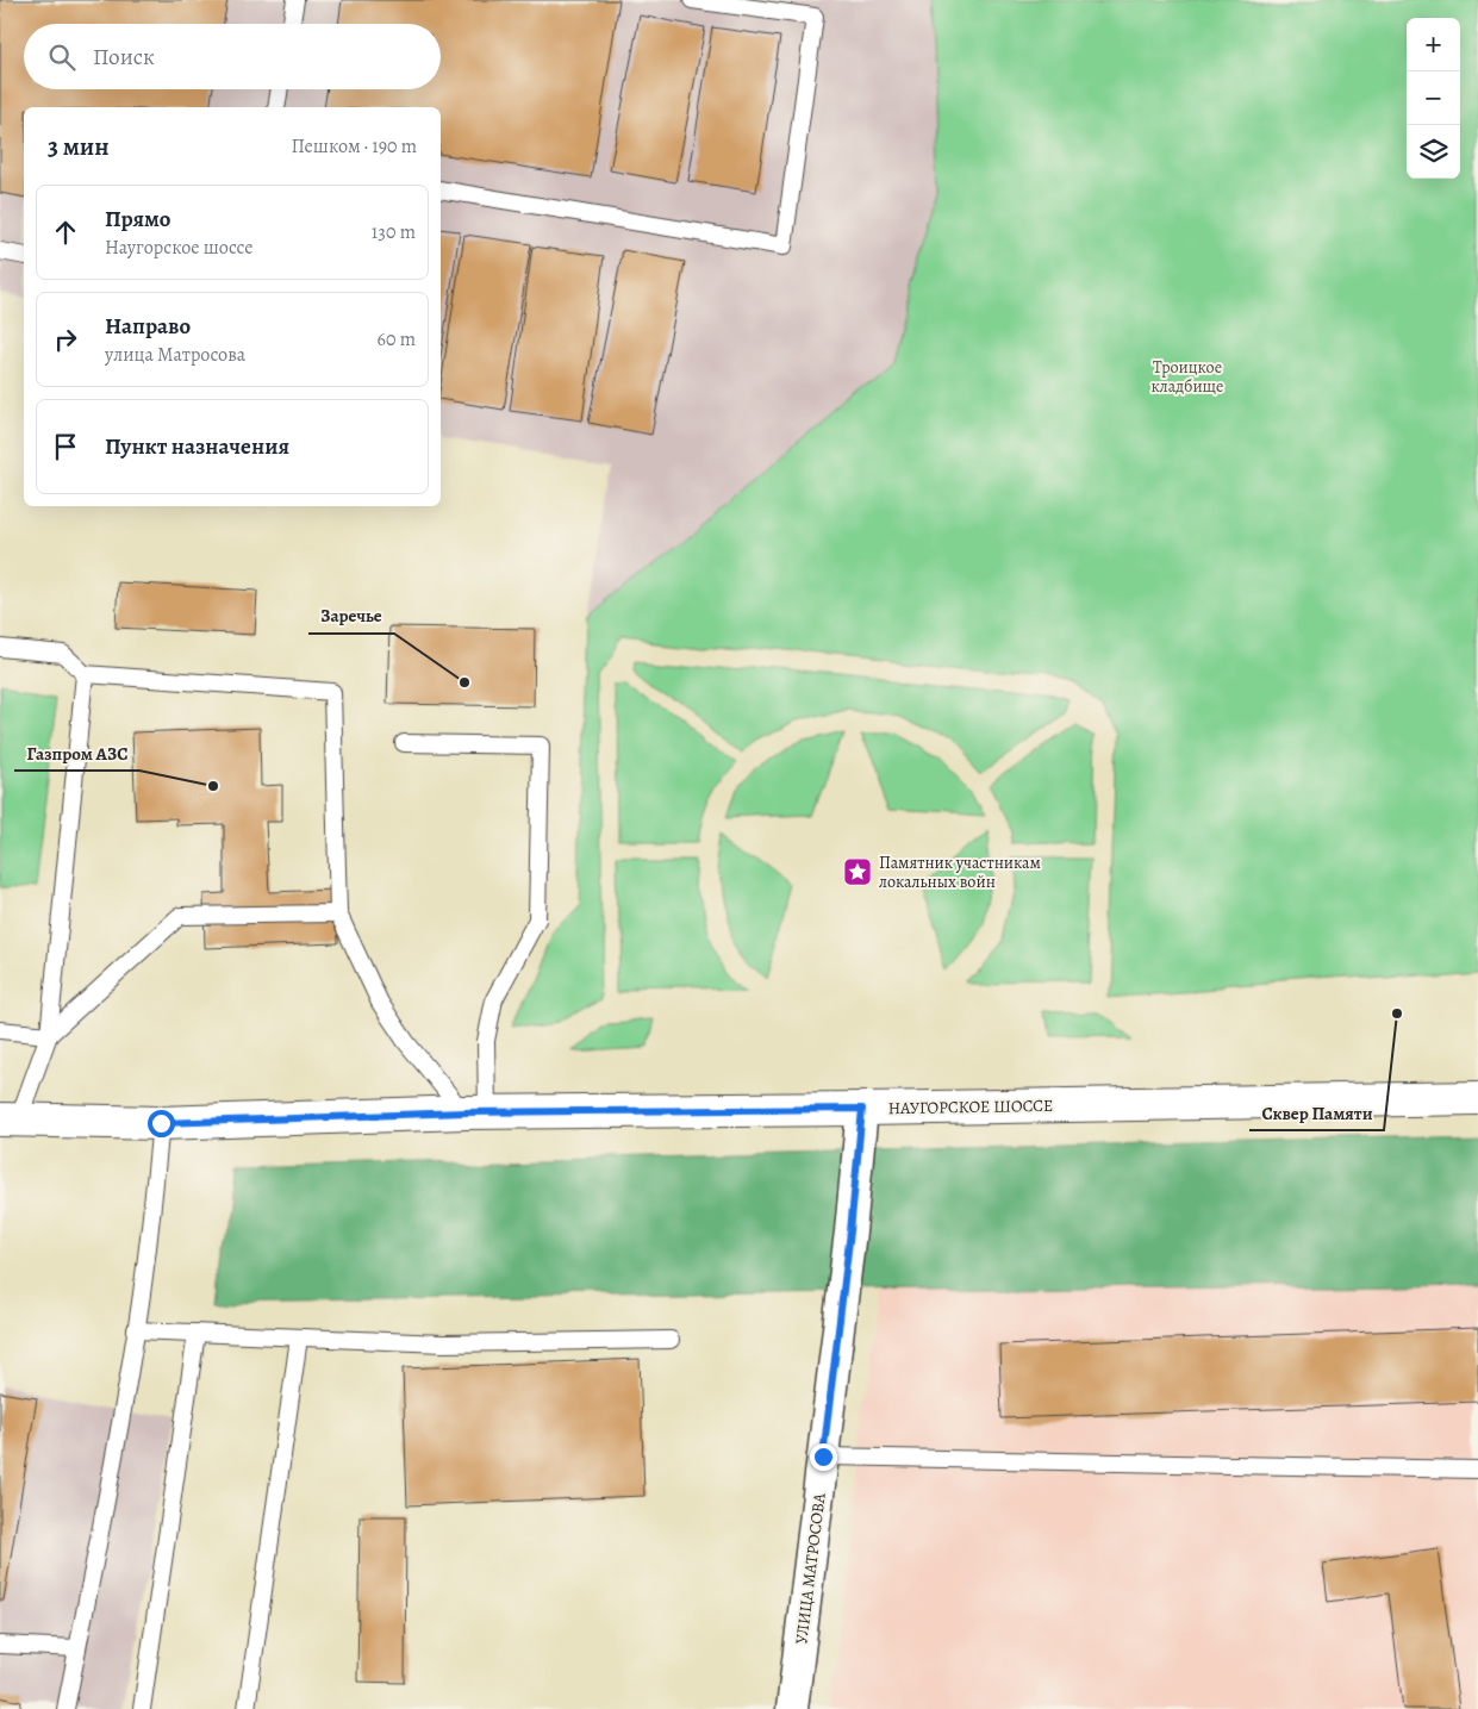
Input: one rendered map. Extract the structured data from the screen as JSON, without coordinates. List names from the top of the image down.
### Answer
{
  "streets": {
    "main road": ["НАУГОРСКОЕ ШОССЕ"],
    "street": ["УЛИЦА МАТРОСОВА"]
  },
  "crossings": [
    ["НАУГОРСКОЕ ШОССЕ", "УЛИЦА МАТРОСОВА"]
  ],
  "parks": ["Троицкое кладбище"],
  "places": {
    "other": ["Заречье", "Газпром АЗС", "Сквер Памяти"],
    "place": ["Памятник участникам локальных войн"]
  },
  "page": {
    "map_buttons": ["+", "−"],
    "search": "Поиск",
    "heading": ["3 мин", "Пешком · 190 m"],
    "list": [
      ["Прямо", "Наугорское шоссе", "130 m"],
      ["Направо", "улица Матросова", "60 m"],
      "Пункт назначения"
    ]
  }
}
